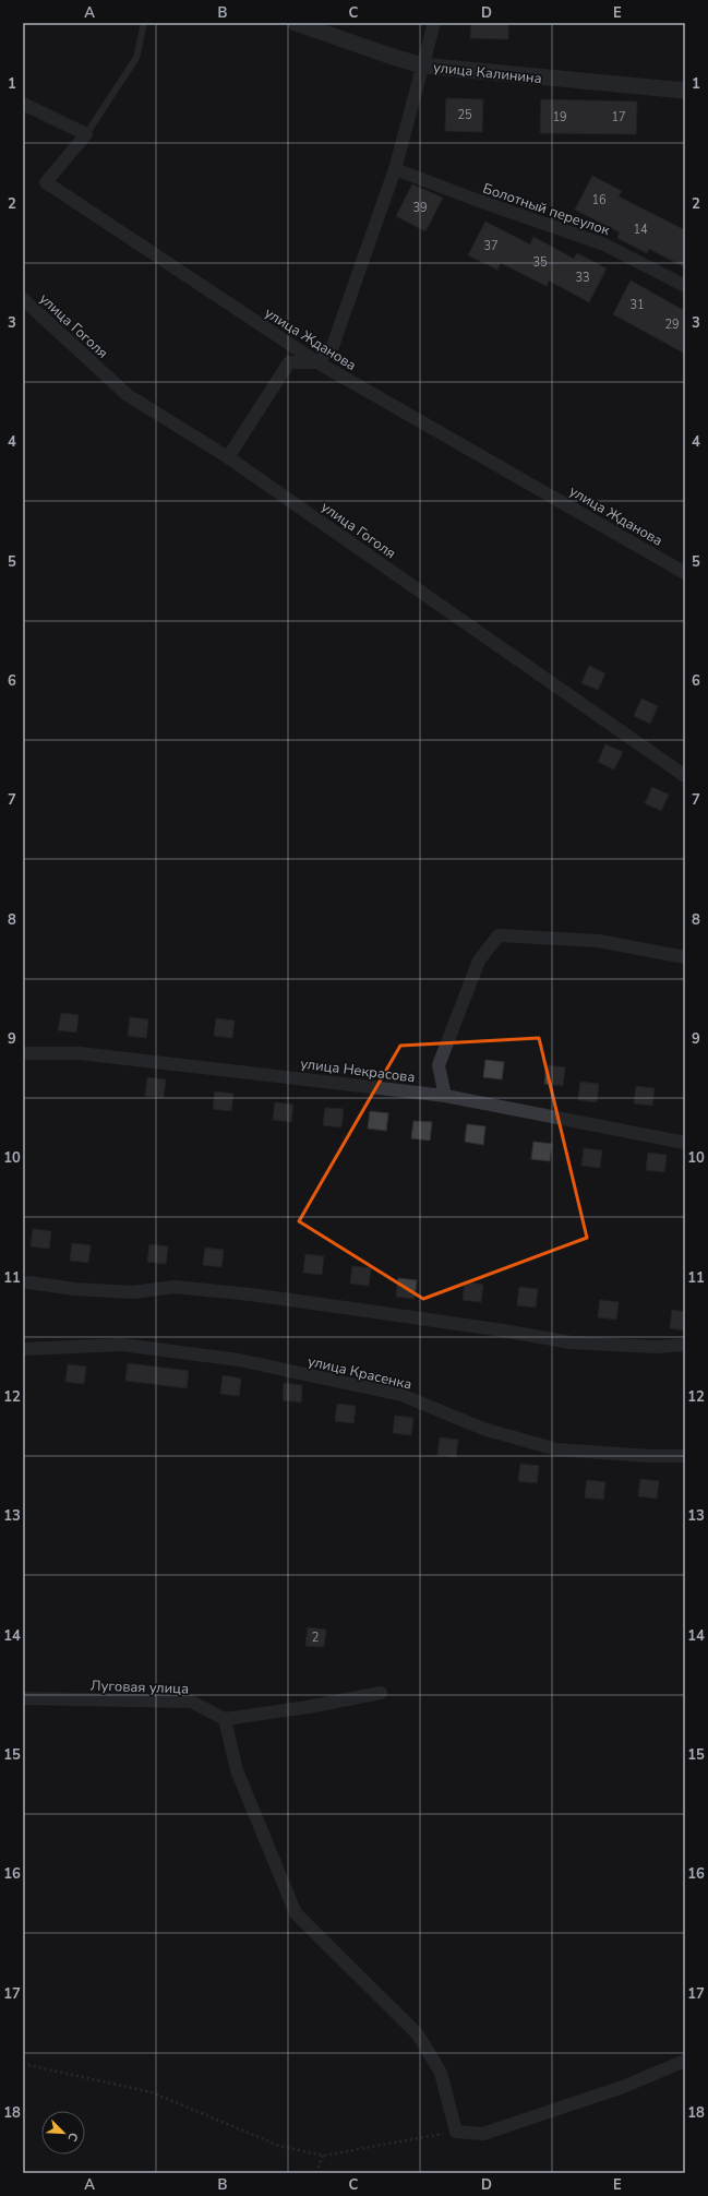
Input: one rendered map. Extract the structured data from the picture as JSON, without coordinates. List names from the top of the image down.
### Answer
{
  "streets": {
    "street": [
      "улица Калинина",
      "Болотный переулок",
      "улица Гоголя",
      "улица Жданова",
      "улица Некрасова",
      "улица Красенка",
      "Луговая улица"
    ]
  },
  "house_numbers": [
    "25",
    "19",
    "17",
    "16",
    "39",
    "14",
    "37",
    "35",
    "33",
    "31",
    "29",
    "2"
  ],
  "north": "bottom right",
  "grid": {
    "columns": [
      "A",
      "B",
      "C",
      "D",
      "E"
    ],
    "rows": [
      "1",
      "2",
      "3",
      "4",
      "5",
      "6",
      "7",
      "8",
      "9",
      "10",
      "11",
      "12",
      "13",
      "14",
      "15",
      "16",
      "17",
      "18"
    ]
  }
}
